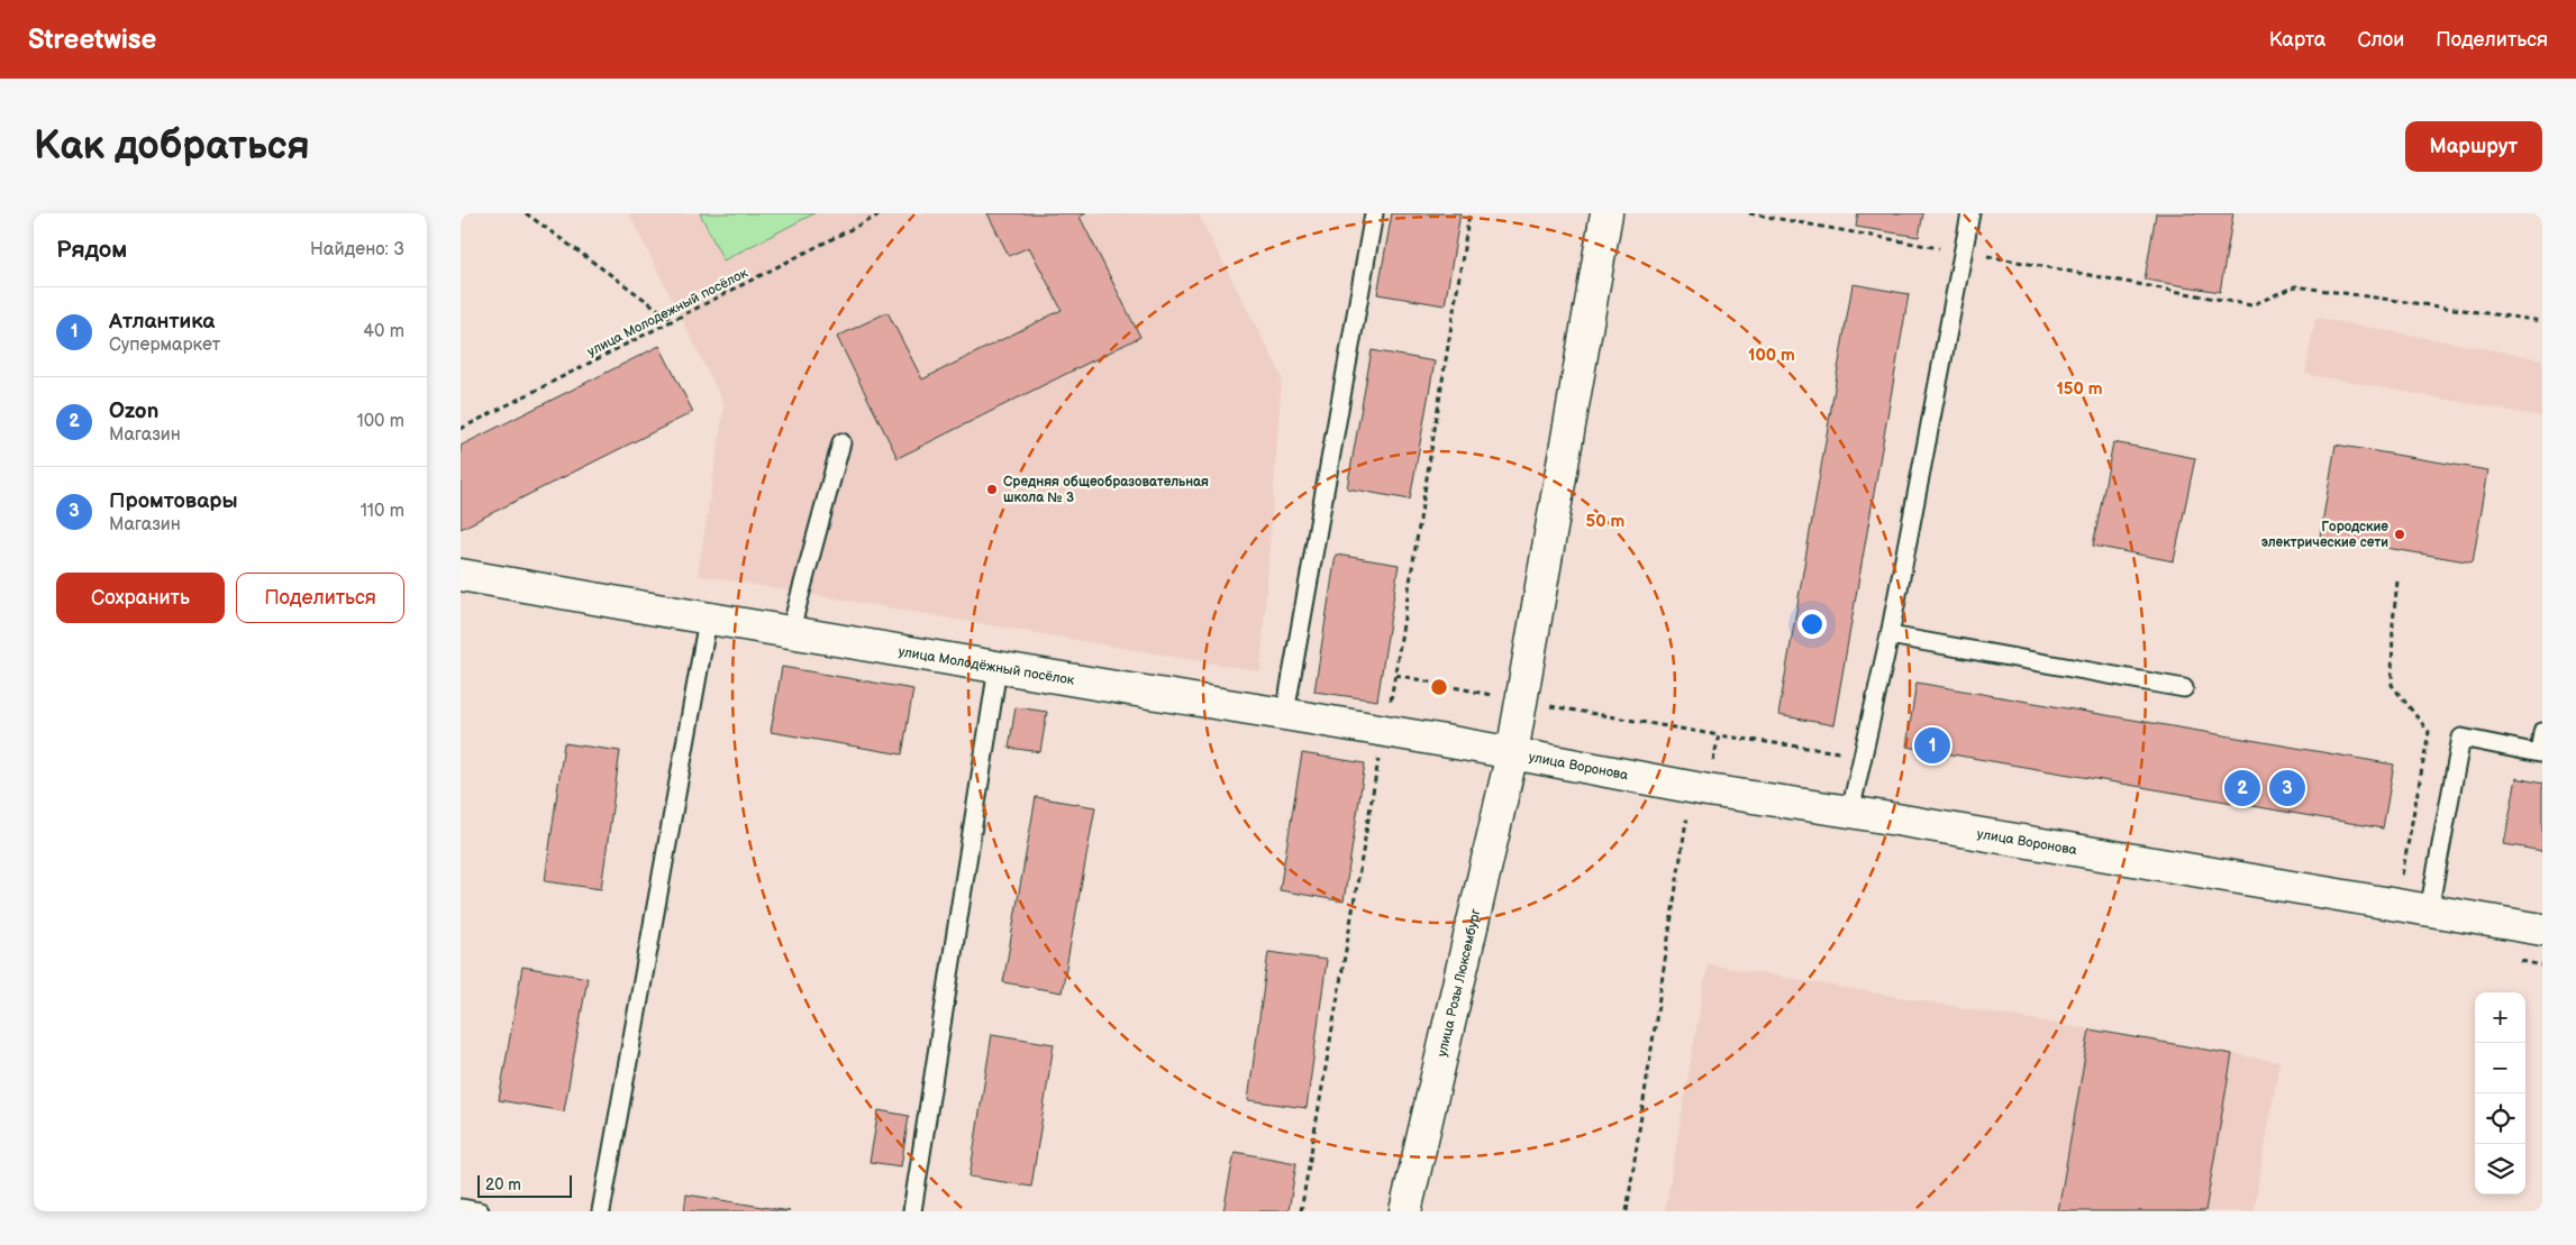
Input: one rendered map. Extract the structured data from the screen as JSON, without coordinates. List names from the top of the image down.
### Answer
{
  "streets": {
    "street": ["улица Молодёжный посёлок", "улица Воронова", "улица Розы Люксембург"],
    "path": ["улица Молодежный посёлок"]
  },
  "crossings": [
    ["улица Молодёжный посёлок", "улица Воронова"],
    ["улица Молодёжный посёлок", "улица Розы Люксембург"],
    ["улица Воронова", "улица Розы Люксембург"]
  ],
  "places": ["Средняя общеобразовательная школа № 3", "Городские электрические сети"],
  "scale_bar": "20 m",
  "page": {
    "header": "Streetwise",
    "nav": ["Карта", "Слои", "Поделиться"],
    "buttons": [
      "Маршрут",
      ["Сохранить", "Поделиться"]
    ],
    "title": "Как добраться",
    "heading": ["Рядом", "Найдено: 3"],
    "list": [
      {
        "mark": "1",
        "name": "Атлантика",
        "note": "Супермаркет",
        "value": "40 m"
      },
      {
        "mark": "2",
        "name": "Ozon",
        "note": "Магазин",
        "value": "100 m"
      },
      {
        "mark": "3",
        "name": "Промтовары",
        "note": "Магазин",
        "value": "110 m"
      }
    ],
    "pins": ["1", "2", "3"],
    "map_buttons": ["+", "−"],
    "scale": "20 m"
  },
  "rings": ["100 m", "150 m", "50 m"]
}
